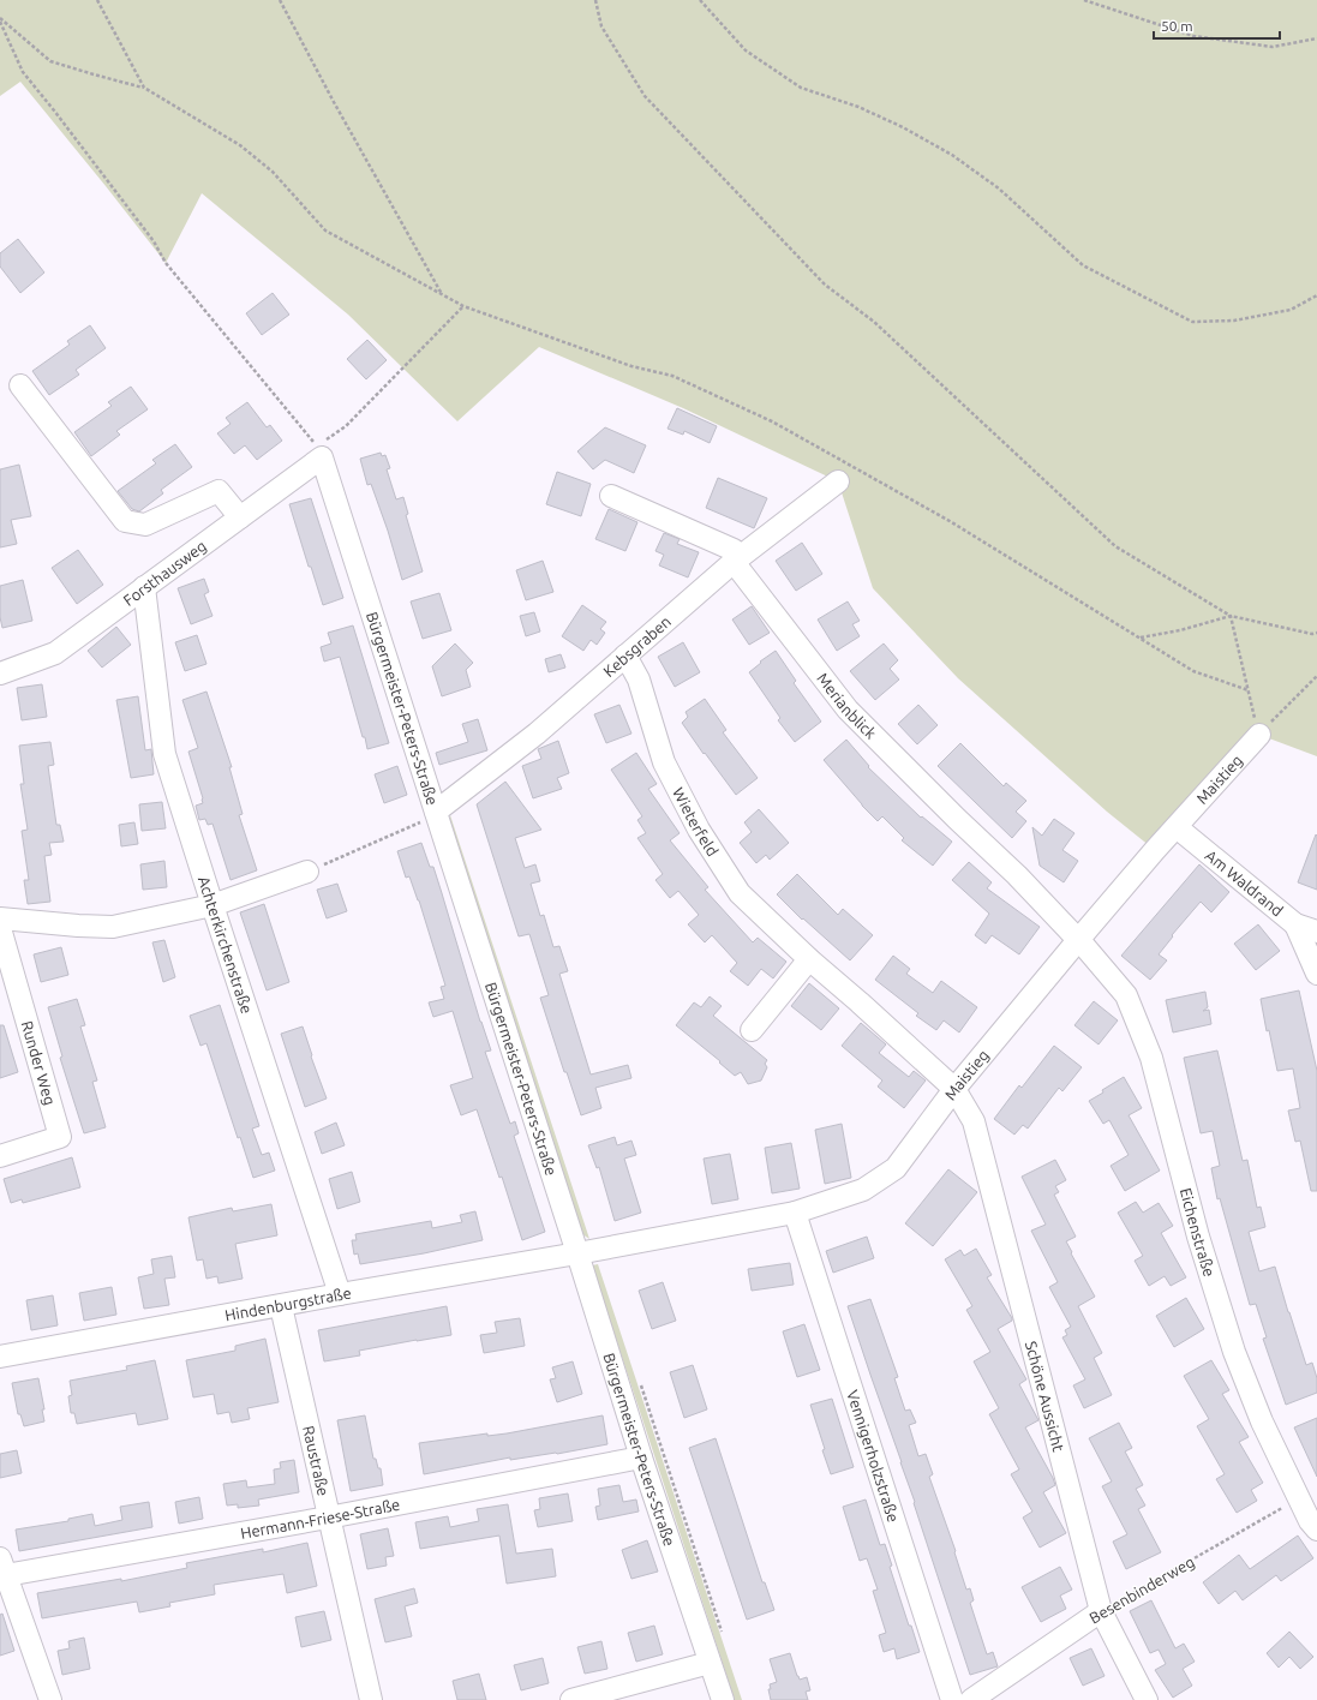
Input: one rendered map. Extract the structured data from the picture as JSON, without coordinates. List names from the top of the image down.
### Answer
{
  "streets": {
    "street": [
      "Forsthausweg",
      "Kebsgraben",
      "Merianblick",
      "Bürgermeister-Peters-Straße",
      "Maistieg",
      "Wieterfeld",
      "Am Waldrand",
      "Achterkirchenstraße",
      "Runder Weg",
      "Eichenstraße",
      "Hindenburgstraße",
      "Schöne Aussicht",
      "Vennigerholzstraße",
      "Raustraße",
      "Hermann-Friese-Straße",
      "Besenbinderweg"
    ]
  },
  "crossings": [
    ["Forsthausweg", "Bürgermeister-Peters-Straße"],
    ["Forsthausweg", "Achterkirchenstraße"],
    ["Kebsgraben", "Merianblick"],
    ["Kebsgraben", "Bürgermeister-Peters-Straße"],
    ["Kebsgraben", "Wieterfeld"],
    ["Merianblick", "Maistieg"],
    ["Merianblick", "Eichenstraße"],
    ["Bürgermeister-Peters-Straße", "Maistieg"],
    ["Bürgermeister-Peters-Straße", "Hindenburgstraße"],
    ["Bürgermeister-Peters-Straße", "Hermann-Friese-Straße"],
    ["Maistieg", "Wieterfeld"],
    ["Maistieg", "Am Waldrand"],
    ["Maistieg", "Eichenstraße"],
    ["Maistieg", "Hindenburgstraße"],
    ["Maistieg", "Schöne Aussicht"],
    ["Maistieg", "Vennigerholzstraße"],
    ["Wieterfeld", "Schöne Aussicht"],
    ["Achterkirchenstraße", "Hindenburgstraße"],
    ["Eichenstraße", "Besenbinderweg"],
    ["Hindenburgstraße", "Raustraße"],
    ["Schöne Aussicht", "Besenbinderweg"],
    ["Raustraße", "Hermann-Friese-Straße"]
  ],
  "scale_bar": "50 m"
}
